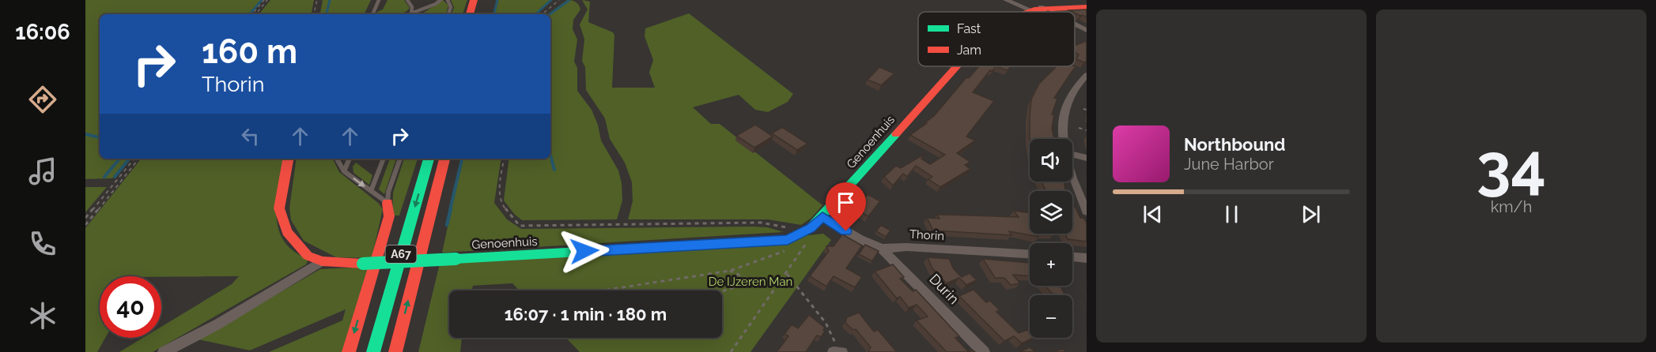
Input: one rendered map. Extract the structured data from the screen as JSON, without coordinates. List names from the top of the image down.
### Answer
{
  "streets": {
    "main road": ["Genoenhuis", "A67"],
    "street": ["Thorin", "Durin"]
  },
  "crossings": [
    ["Genoenhuis", "Thorin"],
    ["Thorin", "Durin"]
  ],
  "parks": ["De IJzeren Man"],
  "legend": ["Fast", "Jam"],
  "page": {
    "tabs": "16:06",
    "tile": ["34", "km/h"],
    "turn": ["160 m", "Thorin"],
    "song": ["Northbound", "June Harbor"],
    "map_buttons": ["+", "−"],
    "limit": "40",
    "trip": "16:07 · 1 min · 180 m"
  }
}
